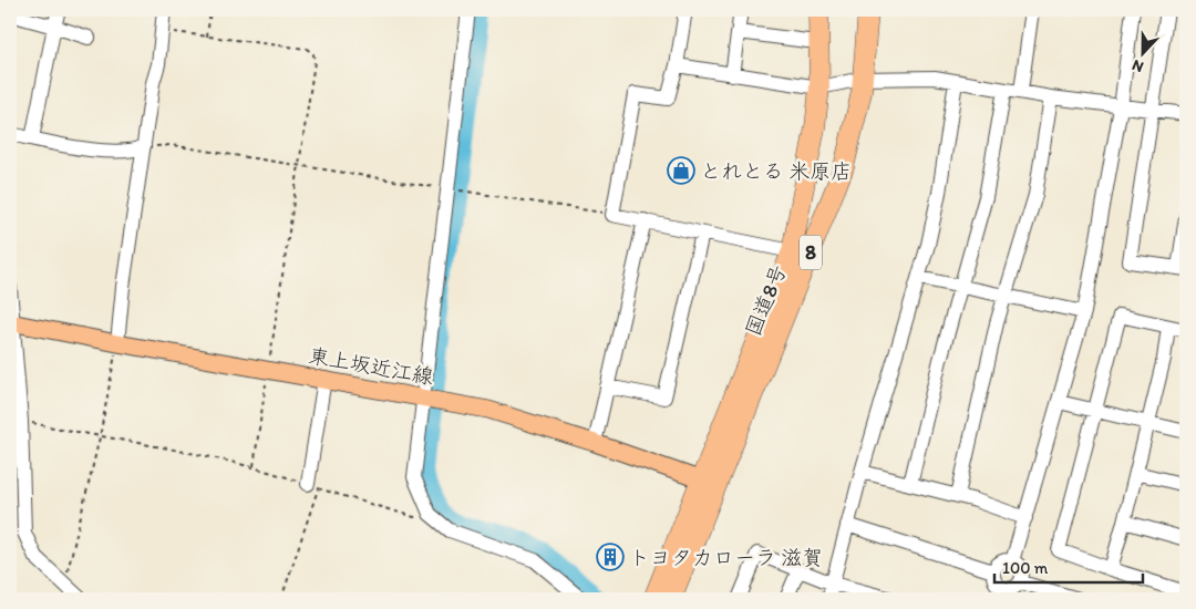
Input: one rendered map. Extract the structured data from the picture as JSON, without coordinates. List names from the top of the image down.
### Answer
{
  "streets": {
    "highway": ["8", "国道8号"],
    "main road": ["東上坂近江線"]
  },
  "crossings": [
    ["国道8号", "東上坂近江線"]
  ],
  "places": {
    "shop": ["とれとる 米原店"],
    "building": ["トヨタカローラ 滋賀"]
  },
  "scale_bar": "100 m",
  "north": "bottom"
}
